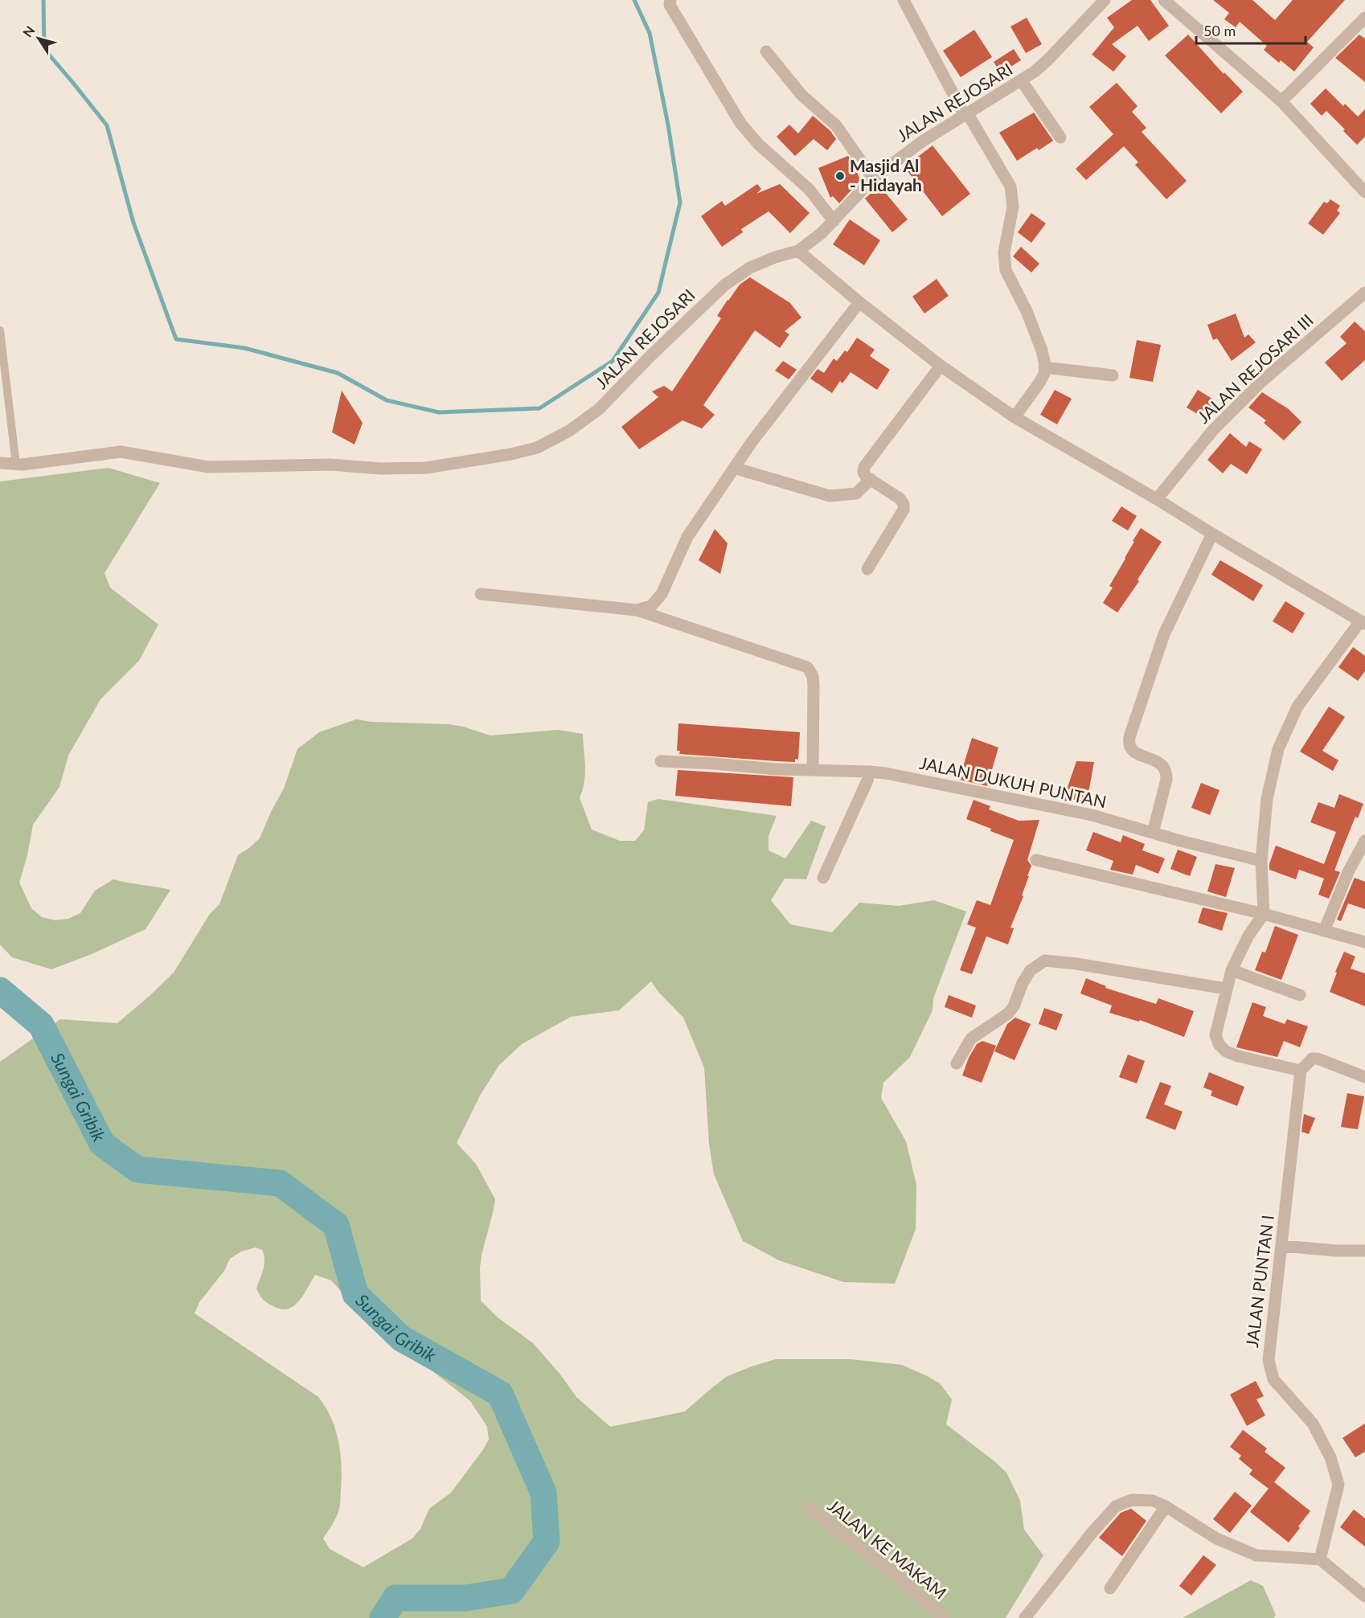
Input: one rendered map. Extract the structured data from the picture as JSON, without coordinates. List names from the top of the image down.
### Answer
{
  "streets": {
    "street": [
      "JALAN REJOSARI",
      "JALAN REJOSARI III",
      "JALAN DUKUH PUNTAN",
      "JALAN PUNTAN I",
      "JALAN KE MAKAM"
    ]
  },
  "water": ["Sungai Gribik"],
  "places": ["Masjid Al - Hidayah"],
  "scale_bar": "50 m",
  "north": "top left"
}
